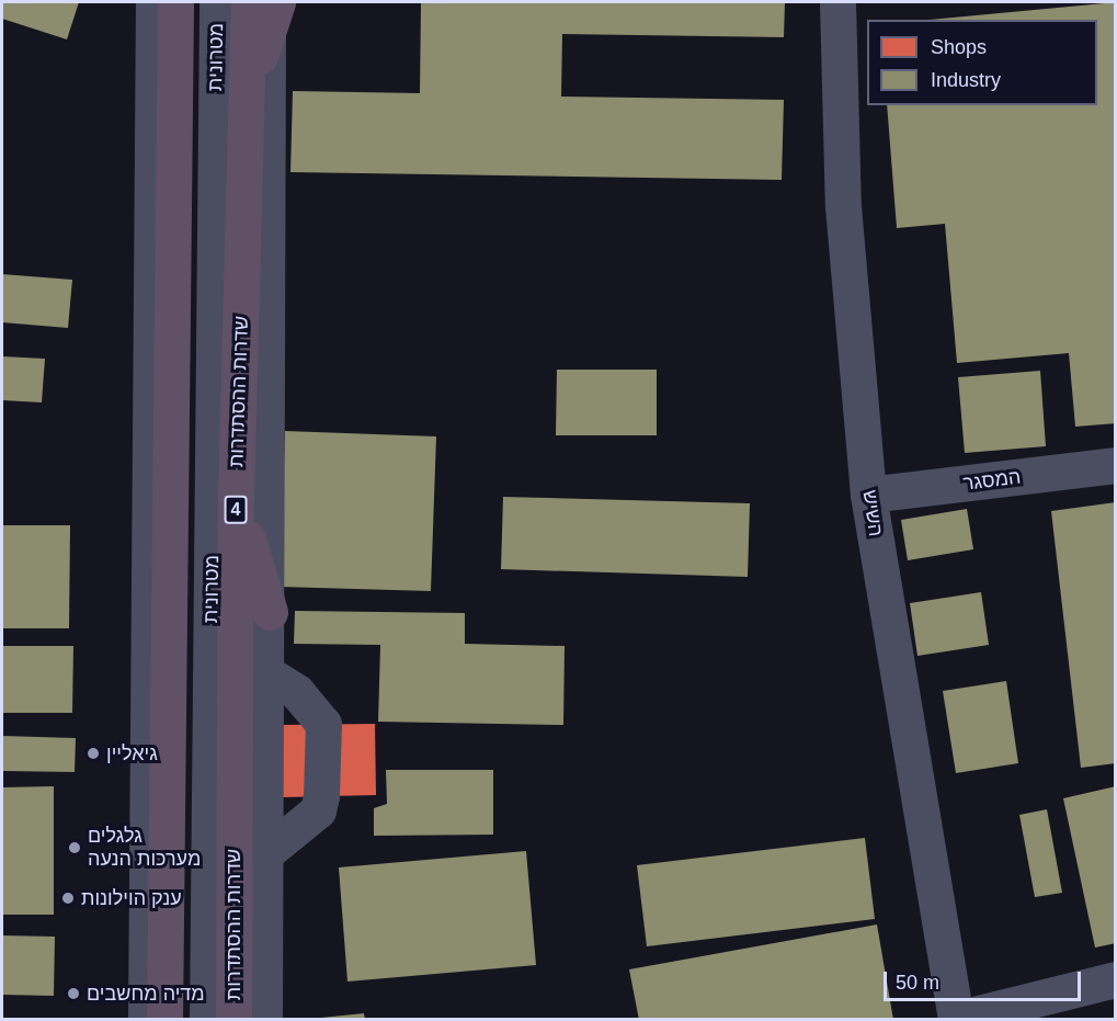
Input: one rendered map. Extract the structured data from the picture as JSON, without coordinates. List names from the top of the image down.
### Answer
{
  "streets": {
    "highway": ["שדרות ההסתדרות", "4"],
    "street": ["מטרונית", "המסגר", "השיש"]
  },
  "crossings": [
    ["המסגר", "השיש"]
  ],
  "places": [
    "גיאליין",
    "גלגלים מערכות הנעה",
    "ענק הוילונות",
    "מדיה מחשבים"
  ],
  "legend": ["Shops", "Industry"],
  "scale_bar": "50 m"
}
